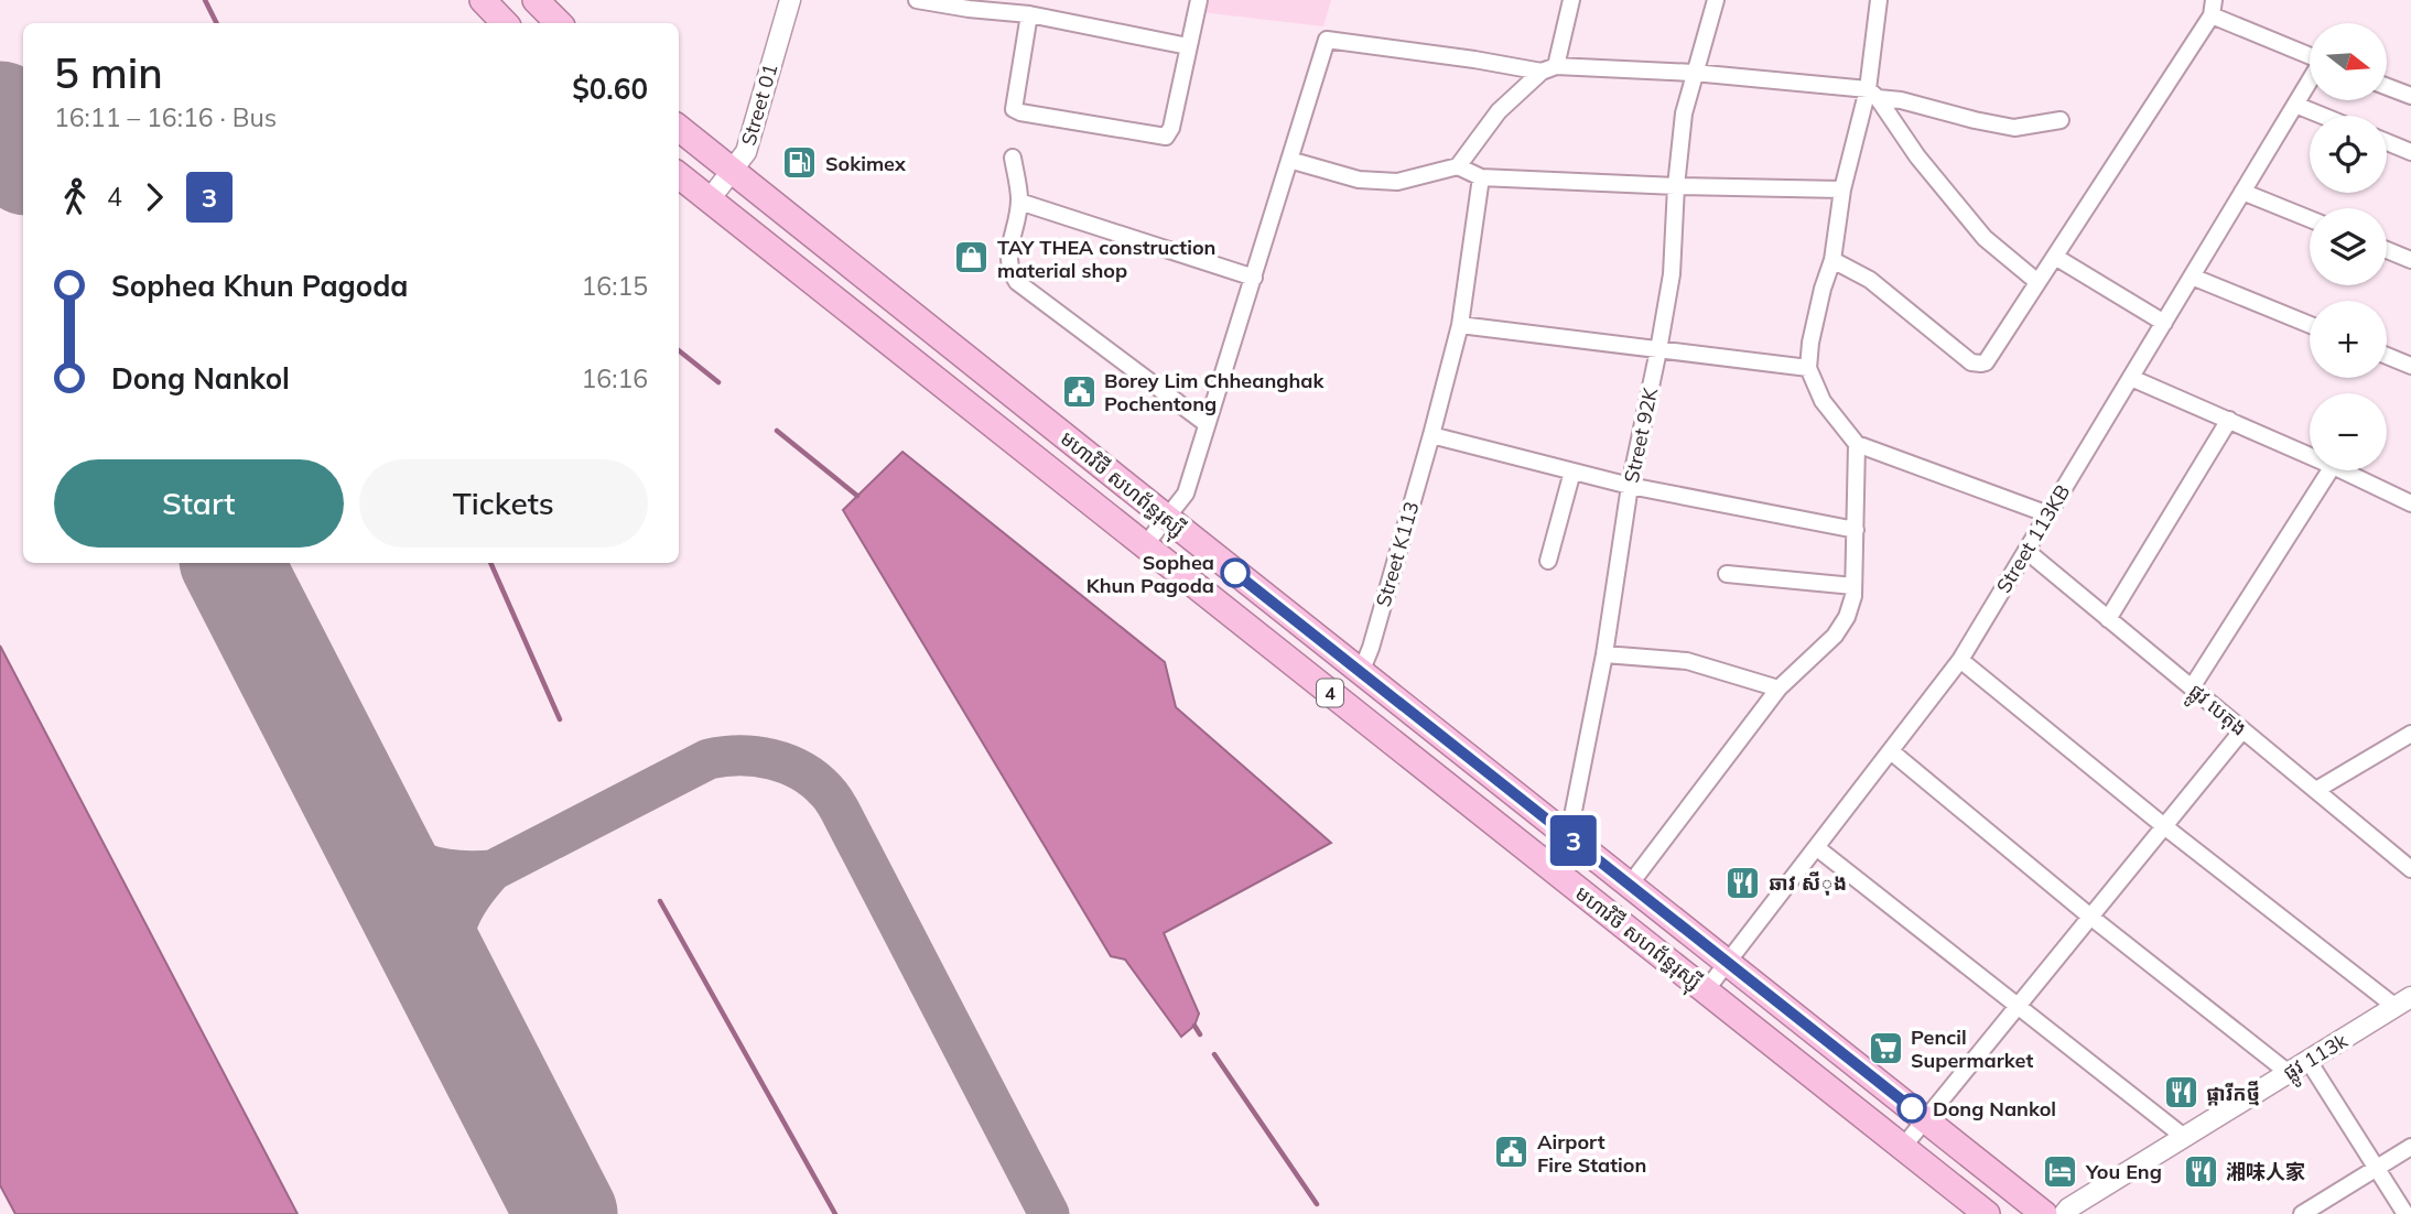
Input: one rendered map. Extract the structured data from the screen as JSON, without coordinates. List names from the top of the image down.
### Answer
{
  "streets": {
    "highway": ["មហាវិថី សហព័ន្ធរុស្ស៊ី", "4"],
    "street": [
      "Street 01",
      "Street 92K",
      "Street 113KB",
      "Street K113",
      "ផ្លូវ បេតុង",
      "ផ្លូវ 113k"
    ]
  },
  "crossings": [
    ["Street 01", "មហាវិថី សហព័ន្ធរុស្ស៊ី"],
    ["Street 92K", "មហាវិថី សហព័ន្ធរុស្ស៊ី"],
    ["មហាវិថី សហព័ន្ធរុស្ស៊ី", "Street 113KB"],
    ["មហាវិថី សហព័ន្ធរុស្ស៊ី", "Street K113"],
    ["Street 113KB", "ផ្លូវ បេតុង"]
  ],
  "places": {
    "fuel station": ["Sokimex"],
    "shop": ["TAY THEA construction material shop"],
    "public building": ["Borey Lim Chheanghak Pochentong", "Airport Fire Station"],
    "other": ["Sophea Khun Pagoda", "Dong Nankol"],
    "restaurant": ["ឆាវ សីុង", "ផ្ការីកថ្មី", "湘味人家"],
    "supermarket": ["Pencil Supermarket"],
    "hotel": ["You Eng"]
  },
  "lines": ["bus line 3"],
  "north": "right",
  "page": {
    "on_map": "3",
    "map_buttons": ["+", "−"],
    "heading": ["5 min", "16:11 – 16:16 · Bus", "$0.60"],
    "legs": ["4", "3"],
    "list": [
      {
        "name": "Sophea Khun Pagoda",
        "value": "16:15"
      },
      {
        "name": "Dong Nankol",
        "value": "16:16"
      }
    ],
    "buttons": ["Start", "Tickets"]
  }
}
